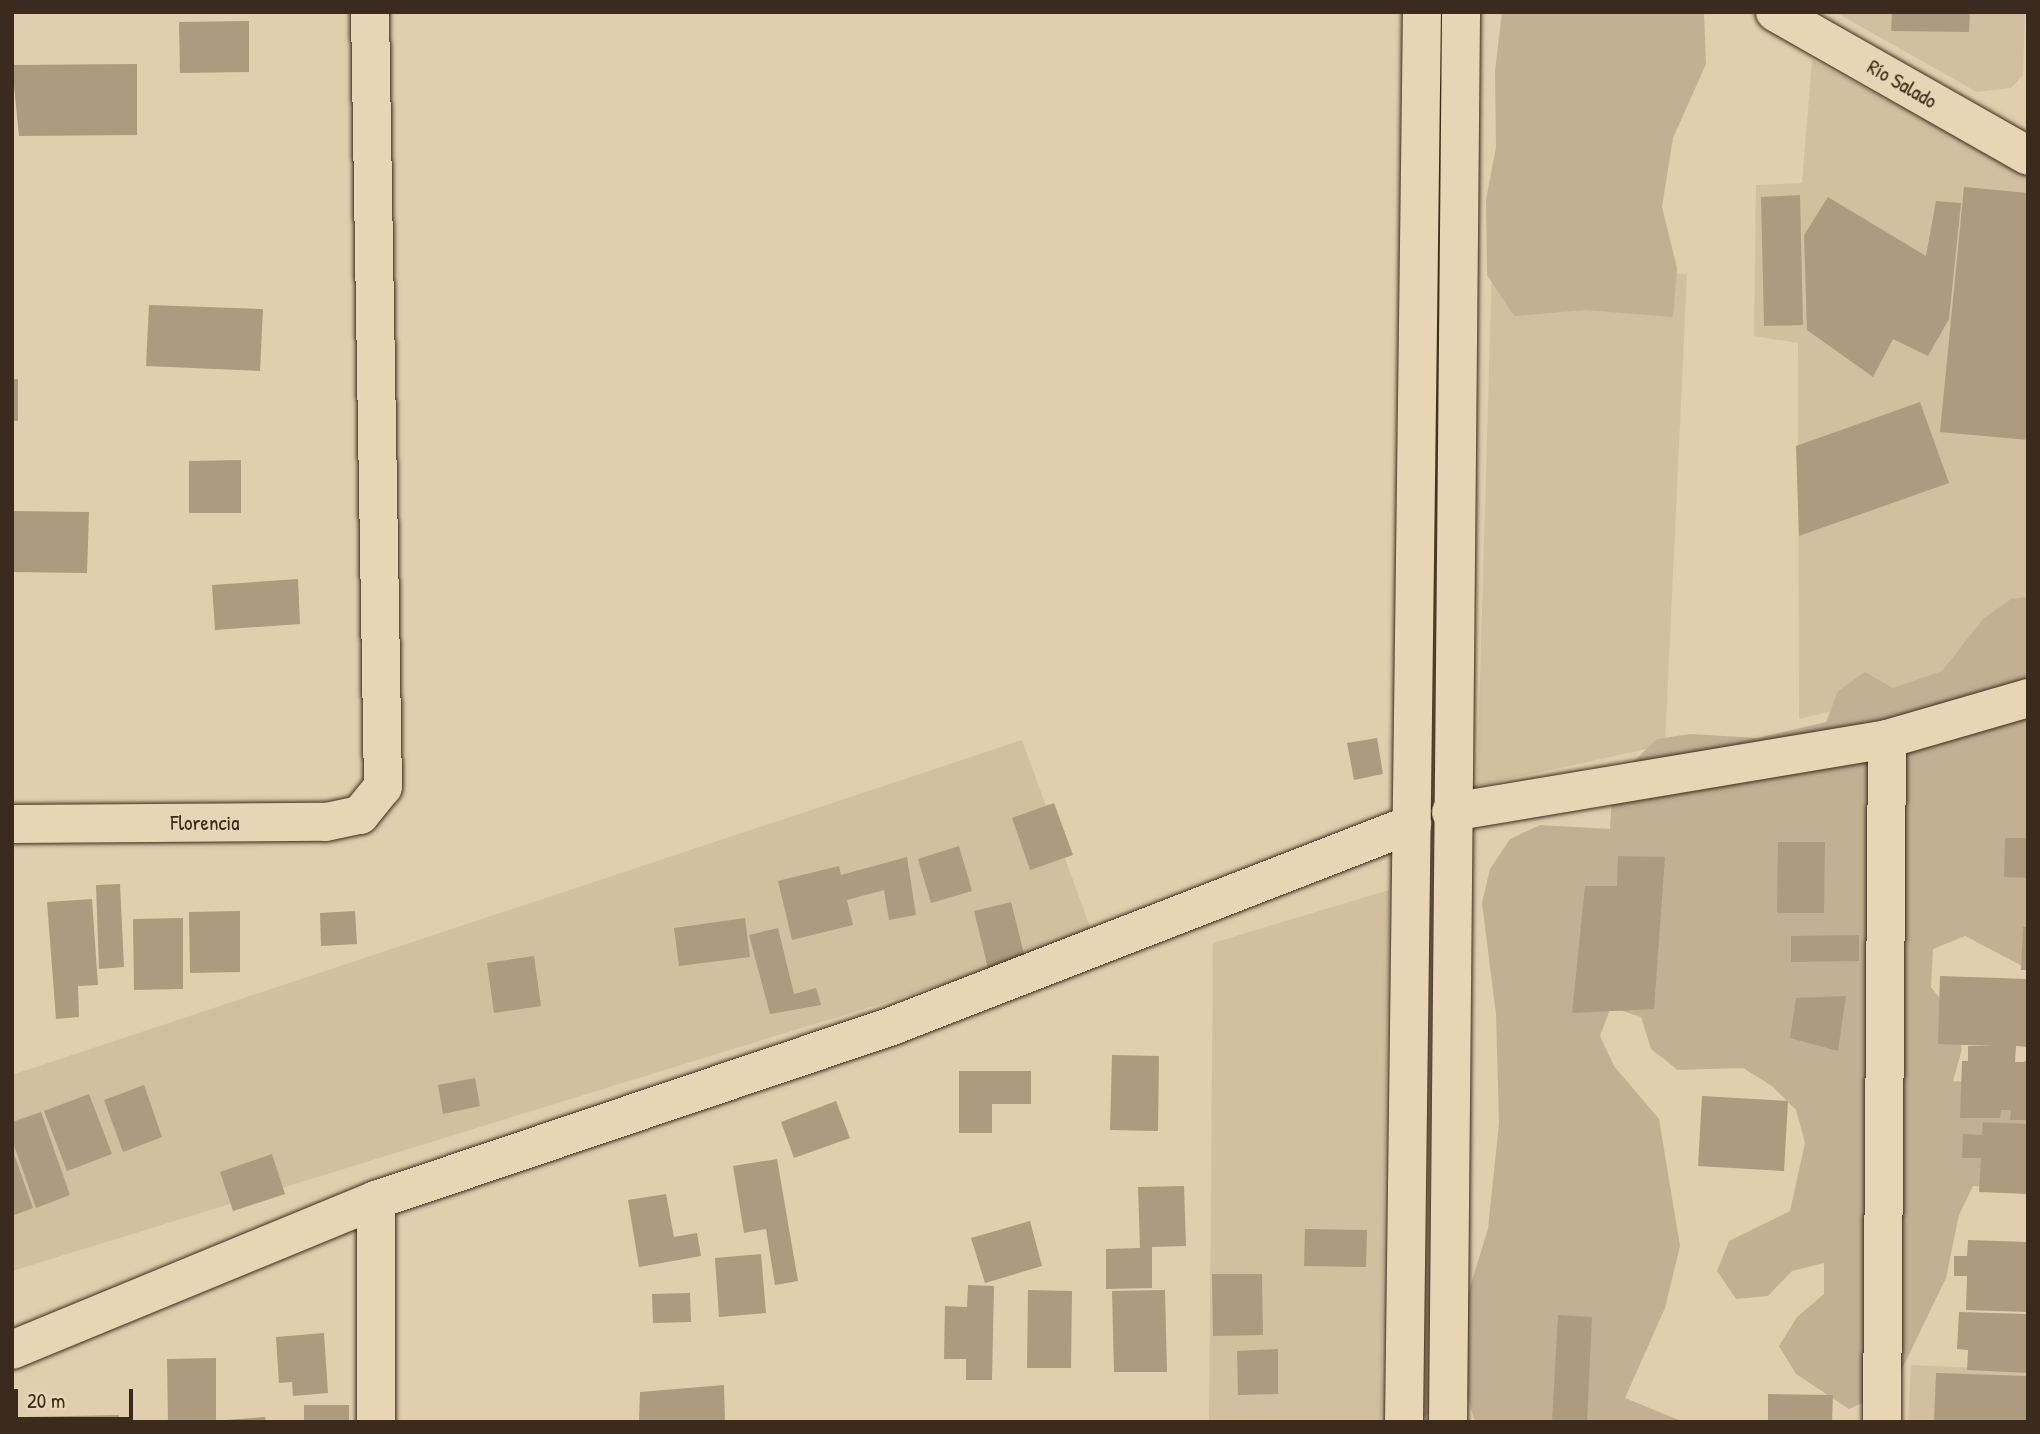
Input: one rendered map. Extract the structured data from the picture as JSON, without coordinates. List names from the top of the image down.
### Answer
{
  "streets": {
    "street": ["Río Salado", "Florencia"]
  },
  "scale_bar": "20 m"
}
